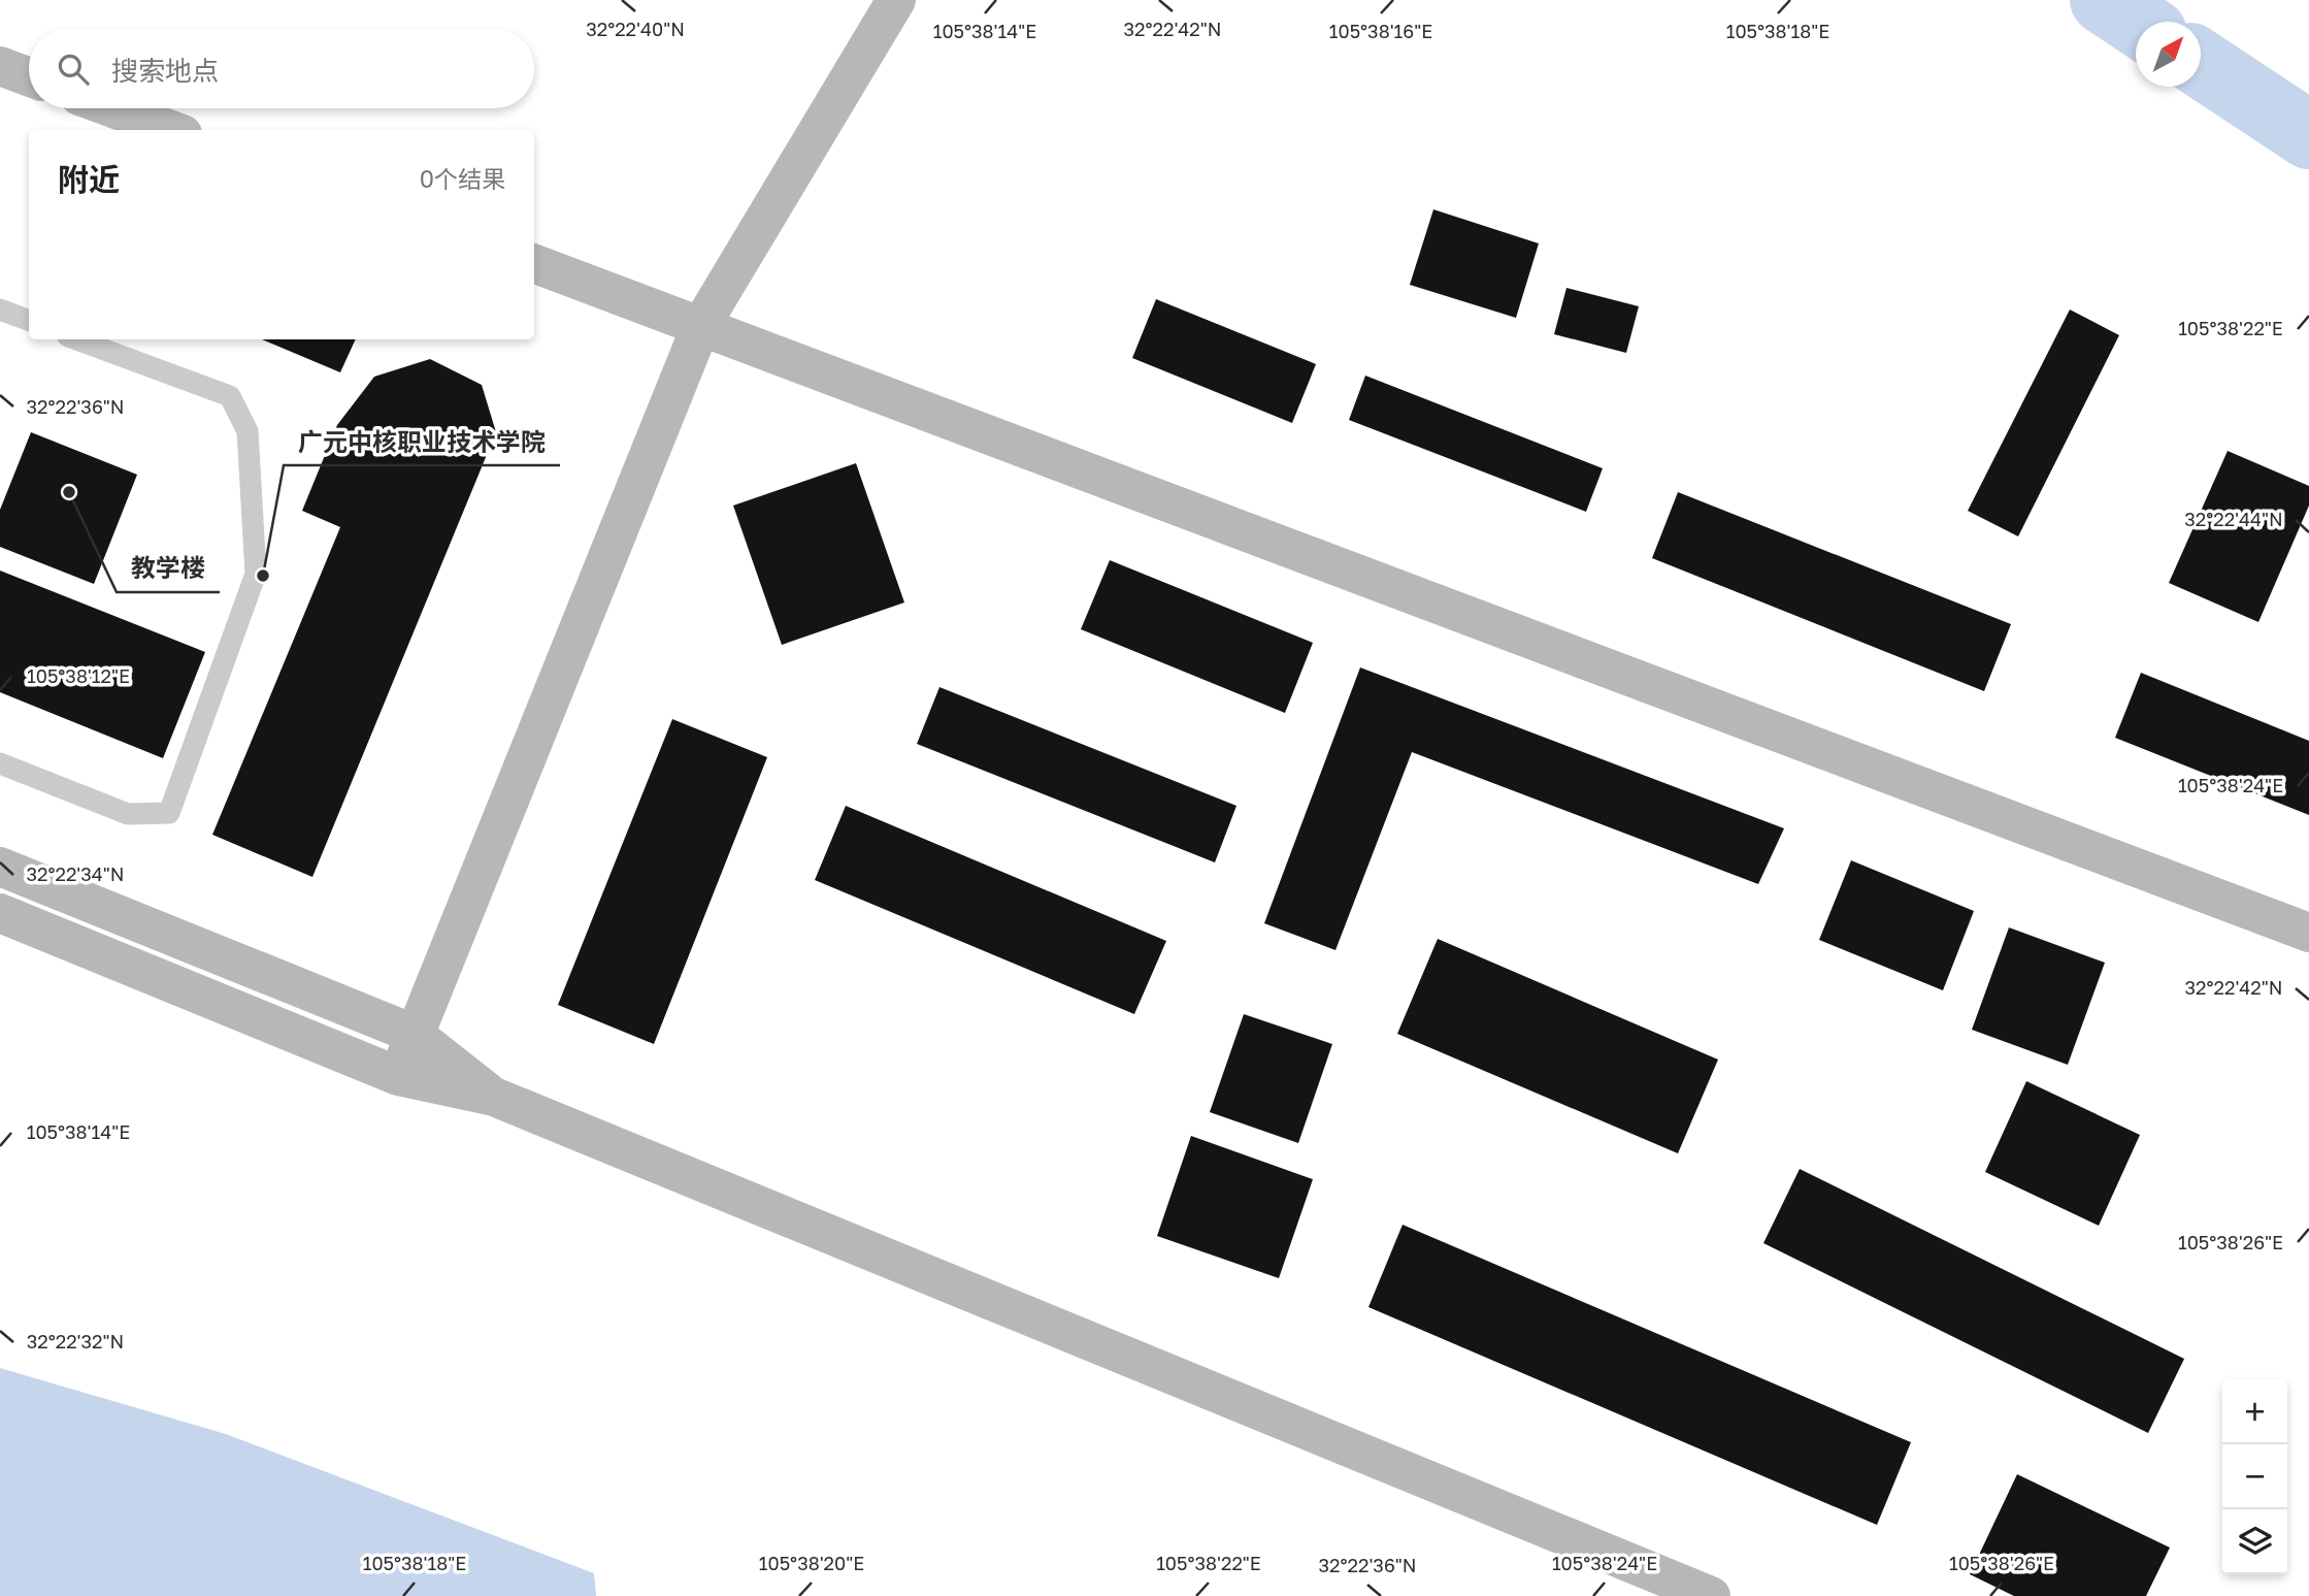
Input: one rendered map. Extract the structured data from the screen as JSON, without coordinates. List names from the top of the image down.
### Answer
{
  "places": ["教学楼", "广元中核职业技术学院"],
  "north": "top right",
  "page": {
    "search": "搜索地点",
    "heading": ["附近", "0个结果"],
    "map_buttons": ["+", "−"]
  },
  "coordinates": [
    "32°22'40\"N",
    "32°22'42\"N",
    "105°38'14\"E",
    "105°38'16\"E",
    "105°38'18\"E",
    "105°38'22\"E",
    "32°22'36\"N",
    "32°22'44\"N",
    "105°38'12\"E",
    "105°38'24\"E",
    "32°22'34\"N",
    "105°38'26\"E",
    "32°22'32\"N",
    "105°38'20\"E"
  ]
}
